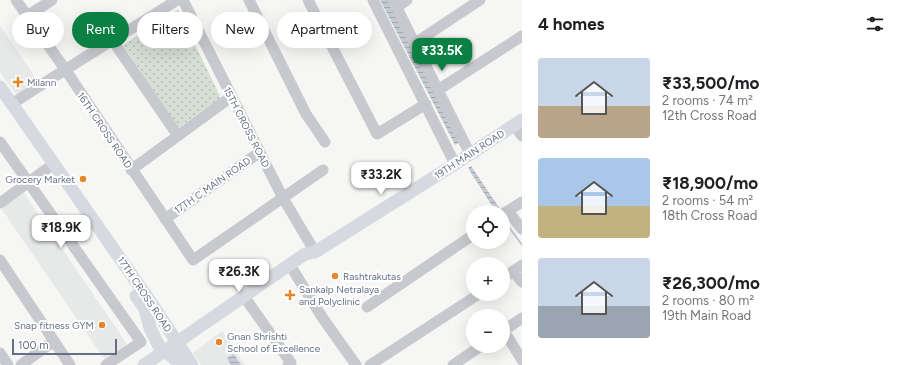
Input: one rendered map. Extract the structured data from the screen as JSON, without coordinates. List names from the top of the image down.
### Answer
{
  "streets": {
    "main road": ["19TH MAIN ROAD", "17TH CROSS ROAD"],
    "street": ["15TH CROSS ROAD", "16TH CROSS ROAD", "17TH C MAIN ROAD"]
  },
  "crossings": [
    ["15TH CROSS ROAD", "16TH CROSS ROAD"],
    ["15TH CROSS ROAD", "19TH MAIN ROAD"],
    ["15TH CROSS ROAD", "17TH C MAIN ROAD"],
    ["16TH CROSS ROAD", "17TH C MAIN ROAD"],
    ["19TH MAIN ROAD", "17TH CROSS ROAD"]
  ],
  "places": {
    "health": ["Milann", "Sankalp Netralaya and Polyclinic"],
    "other": [
      "Grocery Market",
      "Rashtrakutas",
      "Snap fitness GYM",
      "Gnan Shrishti School of Excellence"
    ]
  },
  "scale_bar": "100 m",
  "page": {
    "heading": "4 homes",
    "chip": [
      "Buy",
      "Rent",
      "Filters",
      "New",
      "Apartment"
    ],
    "price": [
      "₹33.5K",
      "₹33.2K",
      "₹18.9K",
      "₹26.3K"
    ],
    "list": [
      {
        "name": "₹33,500/mo",
        "note": "2 rooms · 74 m² · 12th Cross Road"
      },
      {
        "name": "₹18,900/mo",
        "note": "2 rooms · 54 m² · 18th Cross Road"
      },
      {
        "name": "₹26,300/mo",
        "note": "2 rooms · 80 m² · 19th Main Road"
      }
    ],
    "map_buttons": ["+", "−"],
    "scale": "100 m"
  }
}
